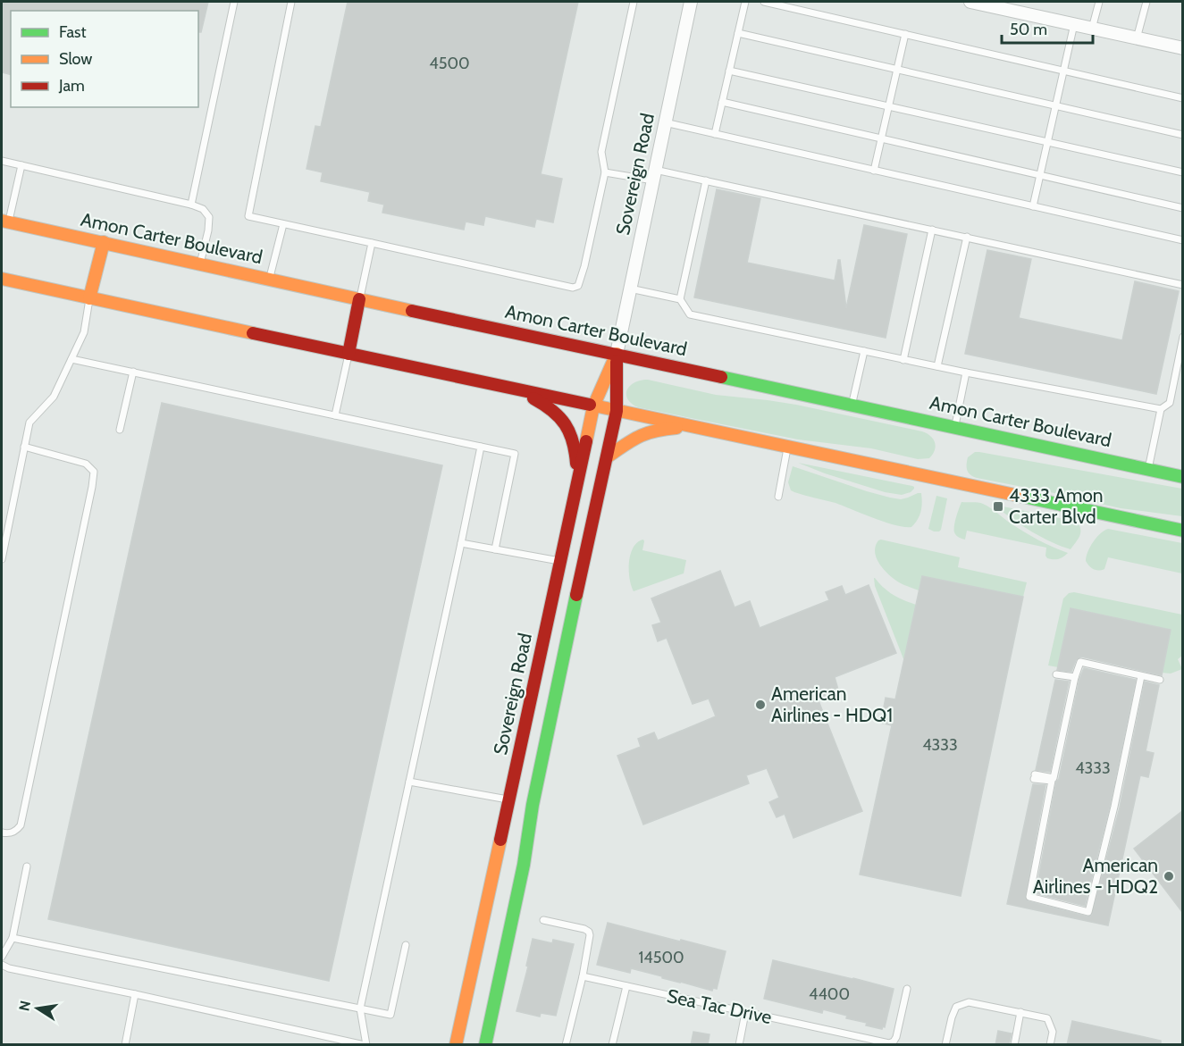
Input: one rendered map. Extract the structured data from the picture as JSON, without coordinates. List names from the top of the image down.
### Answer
{
  "streets": {
    "street": ["Sovereign Road", "Amon Carter Boulevard"],
    "lane": ["Sea Tac Drive"]
  },
  "crossings": [
    ["Sovereign Road", "Amon Carter Boulevard"]
  ],
  "places": {
    "transit": ["4333 Amon Carter Blvd"],
    "other": ["American Airlines - HDQ1", "American Airlines - HDQ2"]
  },
  "house_numbers": [
    "4500",
    "4333",
    "4333",
    "14500",
    "4400"
  ],
  "legend": ["Fast", "Slow", "Jam"],
  "scale_bar": "50 m",
  "north": "left"
}
